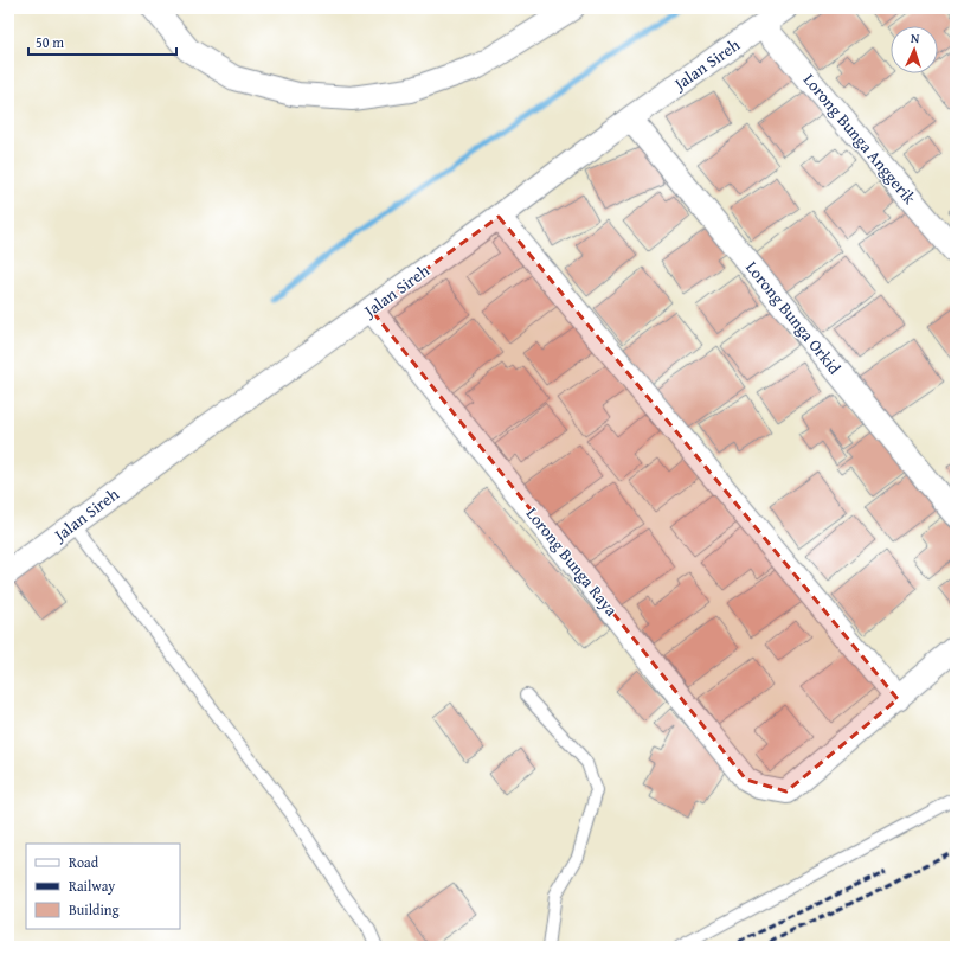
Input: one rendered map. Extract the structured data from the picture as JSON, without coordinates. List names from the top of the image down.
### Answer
{
  "streets": {
    "street": [
      "Jalan Sireh",
      "Lorong Bunga Anggerik",
      "Lorong Bunga Orkid",
      "Lorong Bunga Raya"
    ]
  },
  "crossings": [
    ["Jalan Sireh", "Lorong Bunga Anggerik"],
    ["Jalan Sireh", "Lorong Bunga Orkid"],
    ["Jalan Sireh", "Lorong Bunga Raya"]
  ],
  "legend": ["Road", "Railway", "Building"],
  "scale_bar": "50 m",
  "north": "top"
}
